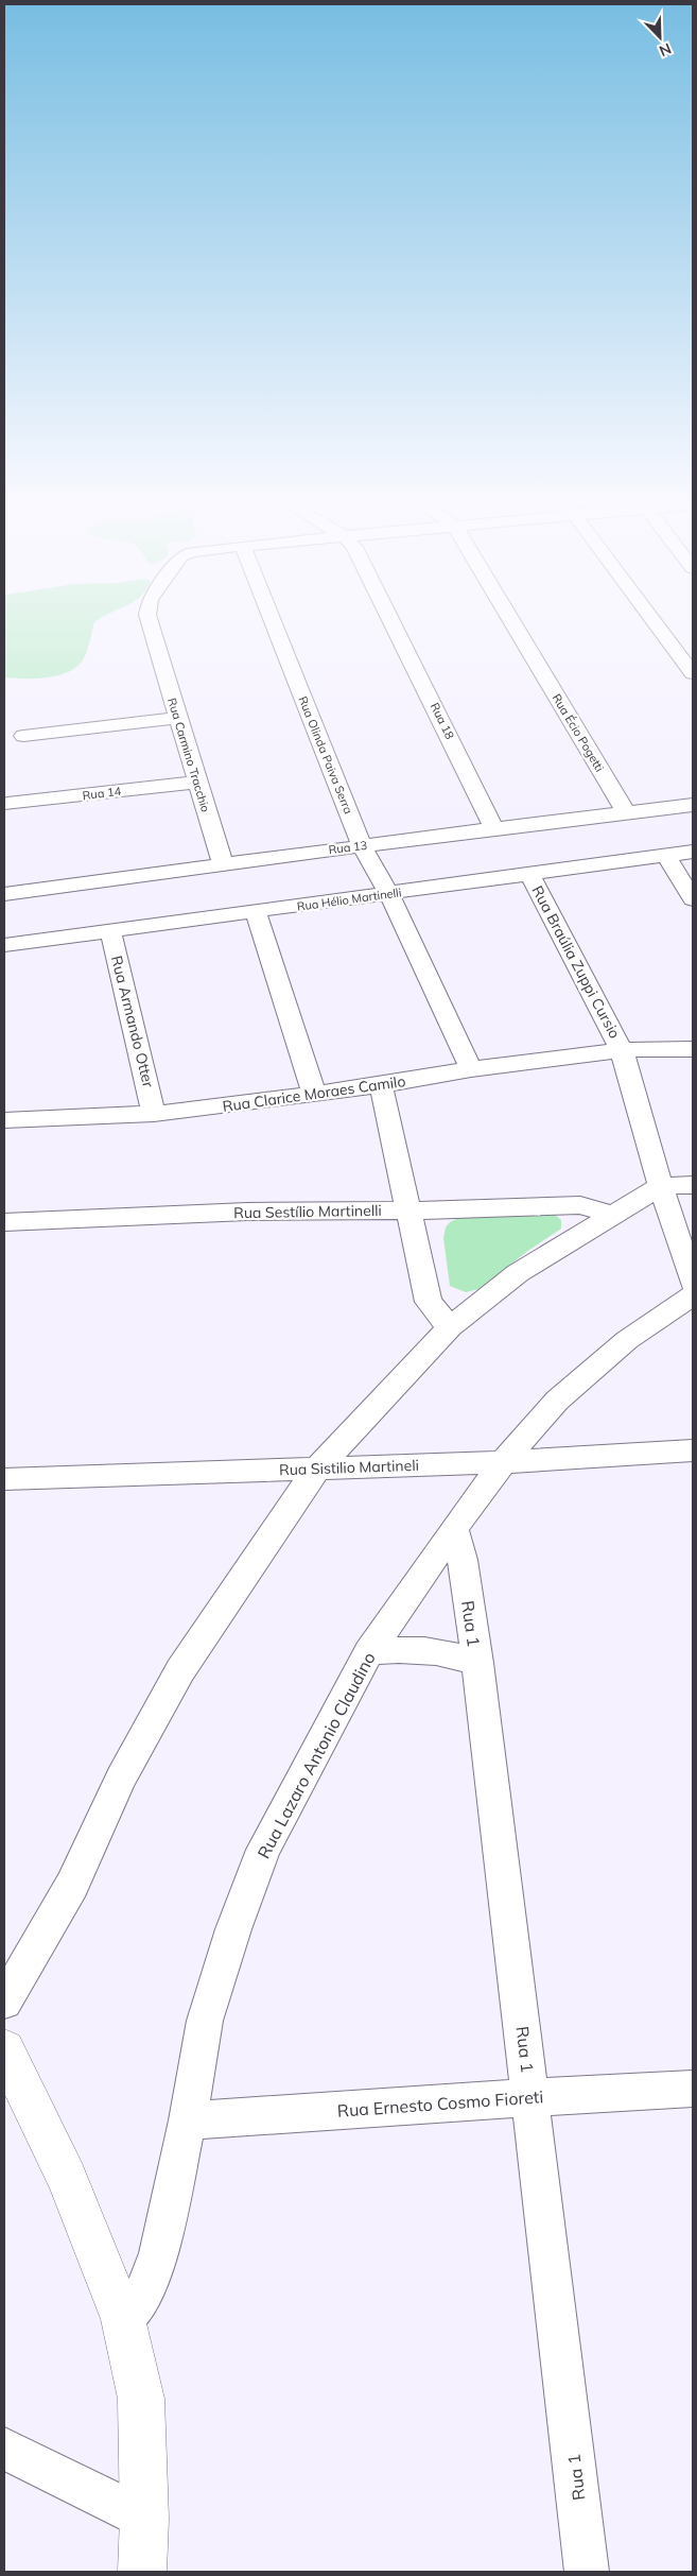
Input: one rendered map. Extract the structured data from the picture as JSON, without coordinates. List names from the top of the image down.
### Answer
{
  "streets": {
    "street": [
      "Rua 18",
      "Rua Écio Pogetti",
      "Rua Carmino Tracchio",
      "Rua Olinda Paiva Serra",
      "Rua 14",
      "Rua 13",
      "Rua Hélio Martinelli",
      "Rua Braúlia Zuppi Cursio",
      "Rua Armando Otter",
      "Rua Clarice Moraes Camilo",
      "Rua Sestílio Martinelli",
      "Rua Sistilio Martineli",
      "Rua 1",
      "Rua Lazaro Antonio Claudino",
      "Rua Ernesto Cosmo Fioreti"
    ]
  },
  "crossings": [
    ["Rua 18", "Rua 13"],
    ["Rua Écio Pogetti", "Rua 13"],
    ["Rua Carmino Tracchio", "Rua 14"],
    ["Rua Carmino Tracchio", "Rua 13"],
    ["Rua Olinda Paiva Serra", "Rua 13"],
    ["Rua Olinda Paiva Serra", "Rua Hélio Martinelli"],
    ["Rua Olinda Paiva Serra", "Rua Clarice Moraes Camilo"],
    ["Rua Hélio Martinelli", "Rua Braúlia Zuppi Cursio"],
    ["Rua Hélio Martinelli", "Rua Armando Otter"],
    ["Rua Braúlia Zuppi Cursio", "Rua Clarice Moraes Camilo"],
    ["Rua Armando Otter", "Rua Clarice Moraes Camilo"],
    ["Rua Sistilio Martineli", "Rua Lazaro Antonio Claudino"],
    ["Rua 1", "Rua Lazaro Antonio Claudino"],
    ["Rua 1", "Rua Ernesto Cosmo Fioreti"],
    ["Rua Lazaro Antonio Claudino", "Rua Ernesto Cosmo Fioreti"]
  ],
  "north": "bottom right"
}
